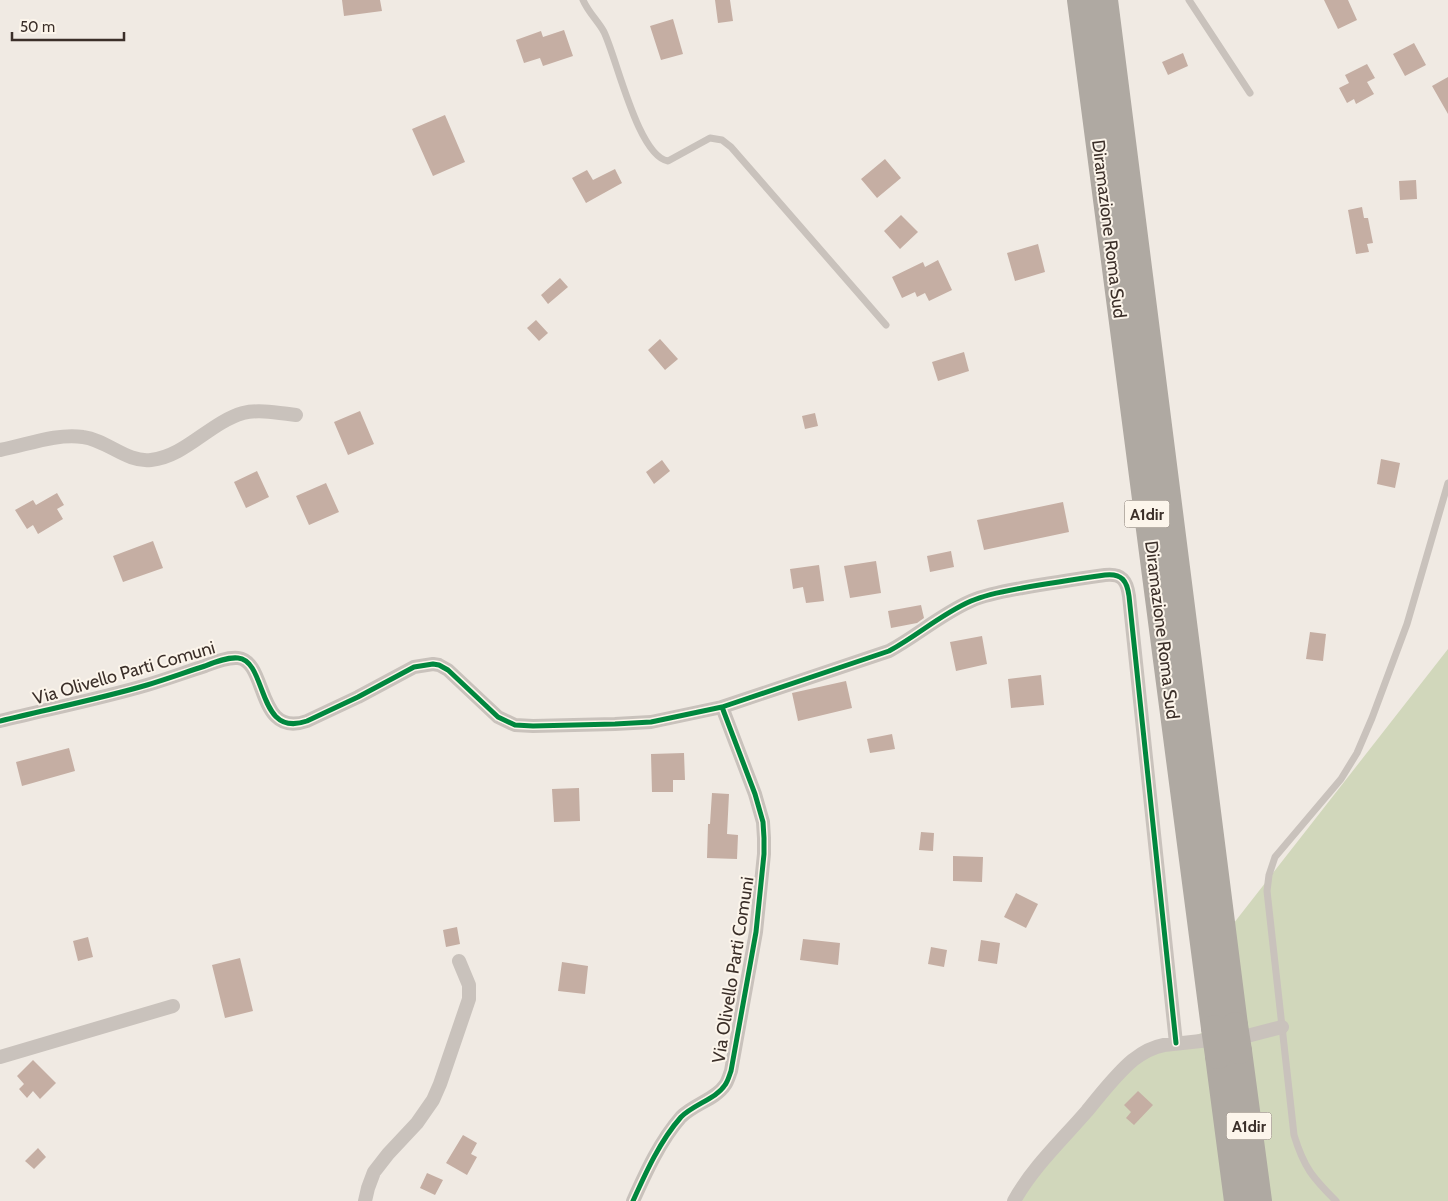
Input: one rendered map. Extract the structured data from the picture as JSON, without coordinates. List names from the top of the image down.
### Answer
{
  "streets": {
    "highway": ["Diramazione Roma Sud", "A1dir"],
    "street": ["Via Olivello Parti Comuni"]
  },
  "scale_bar": "50 m"
}
